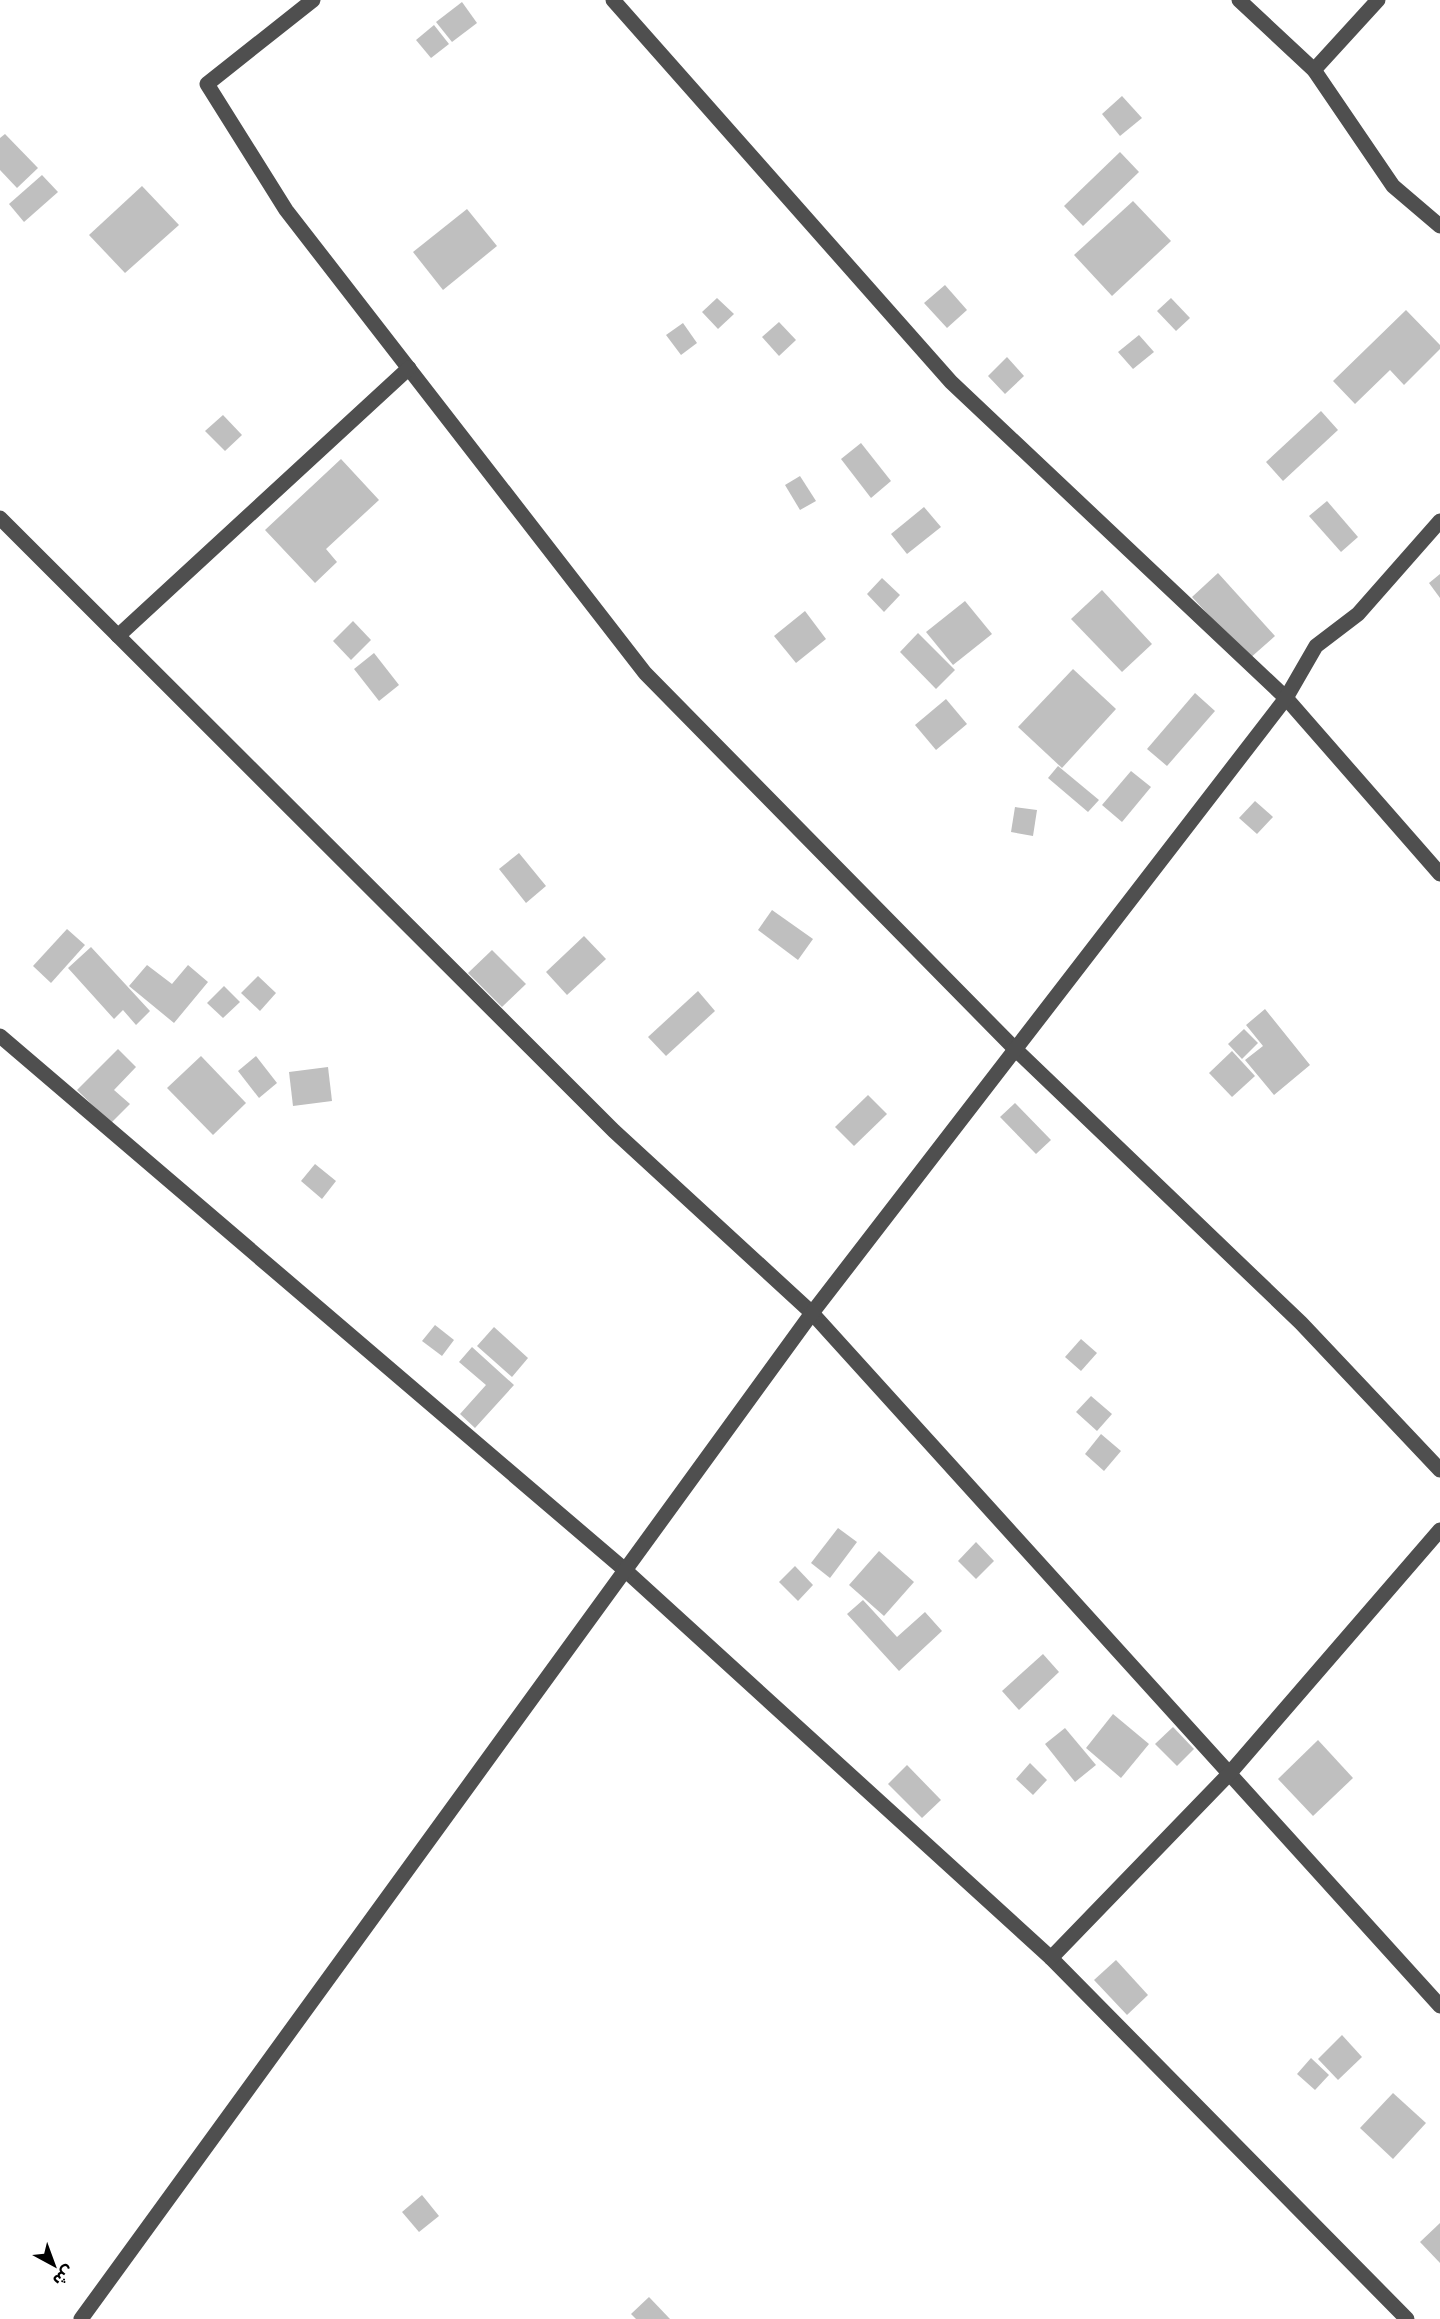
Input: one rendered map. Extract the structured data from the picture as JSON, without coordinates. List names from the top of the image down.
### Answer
{
  "north": "bottom right"
}
